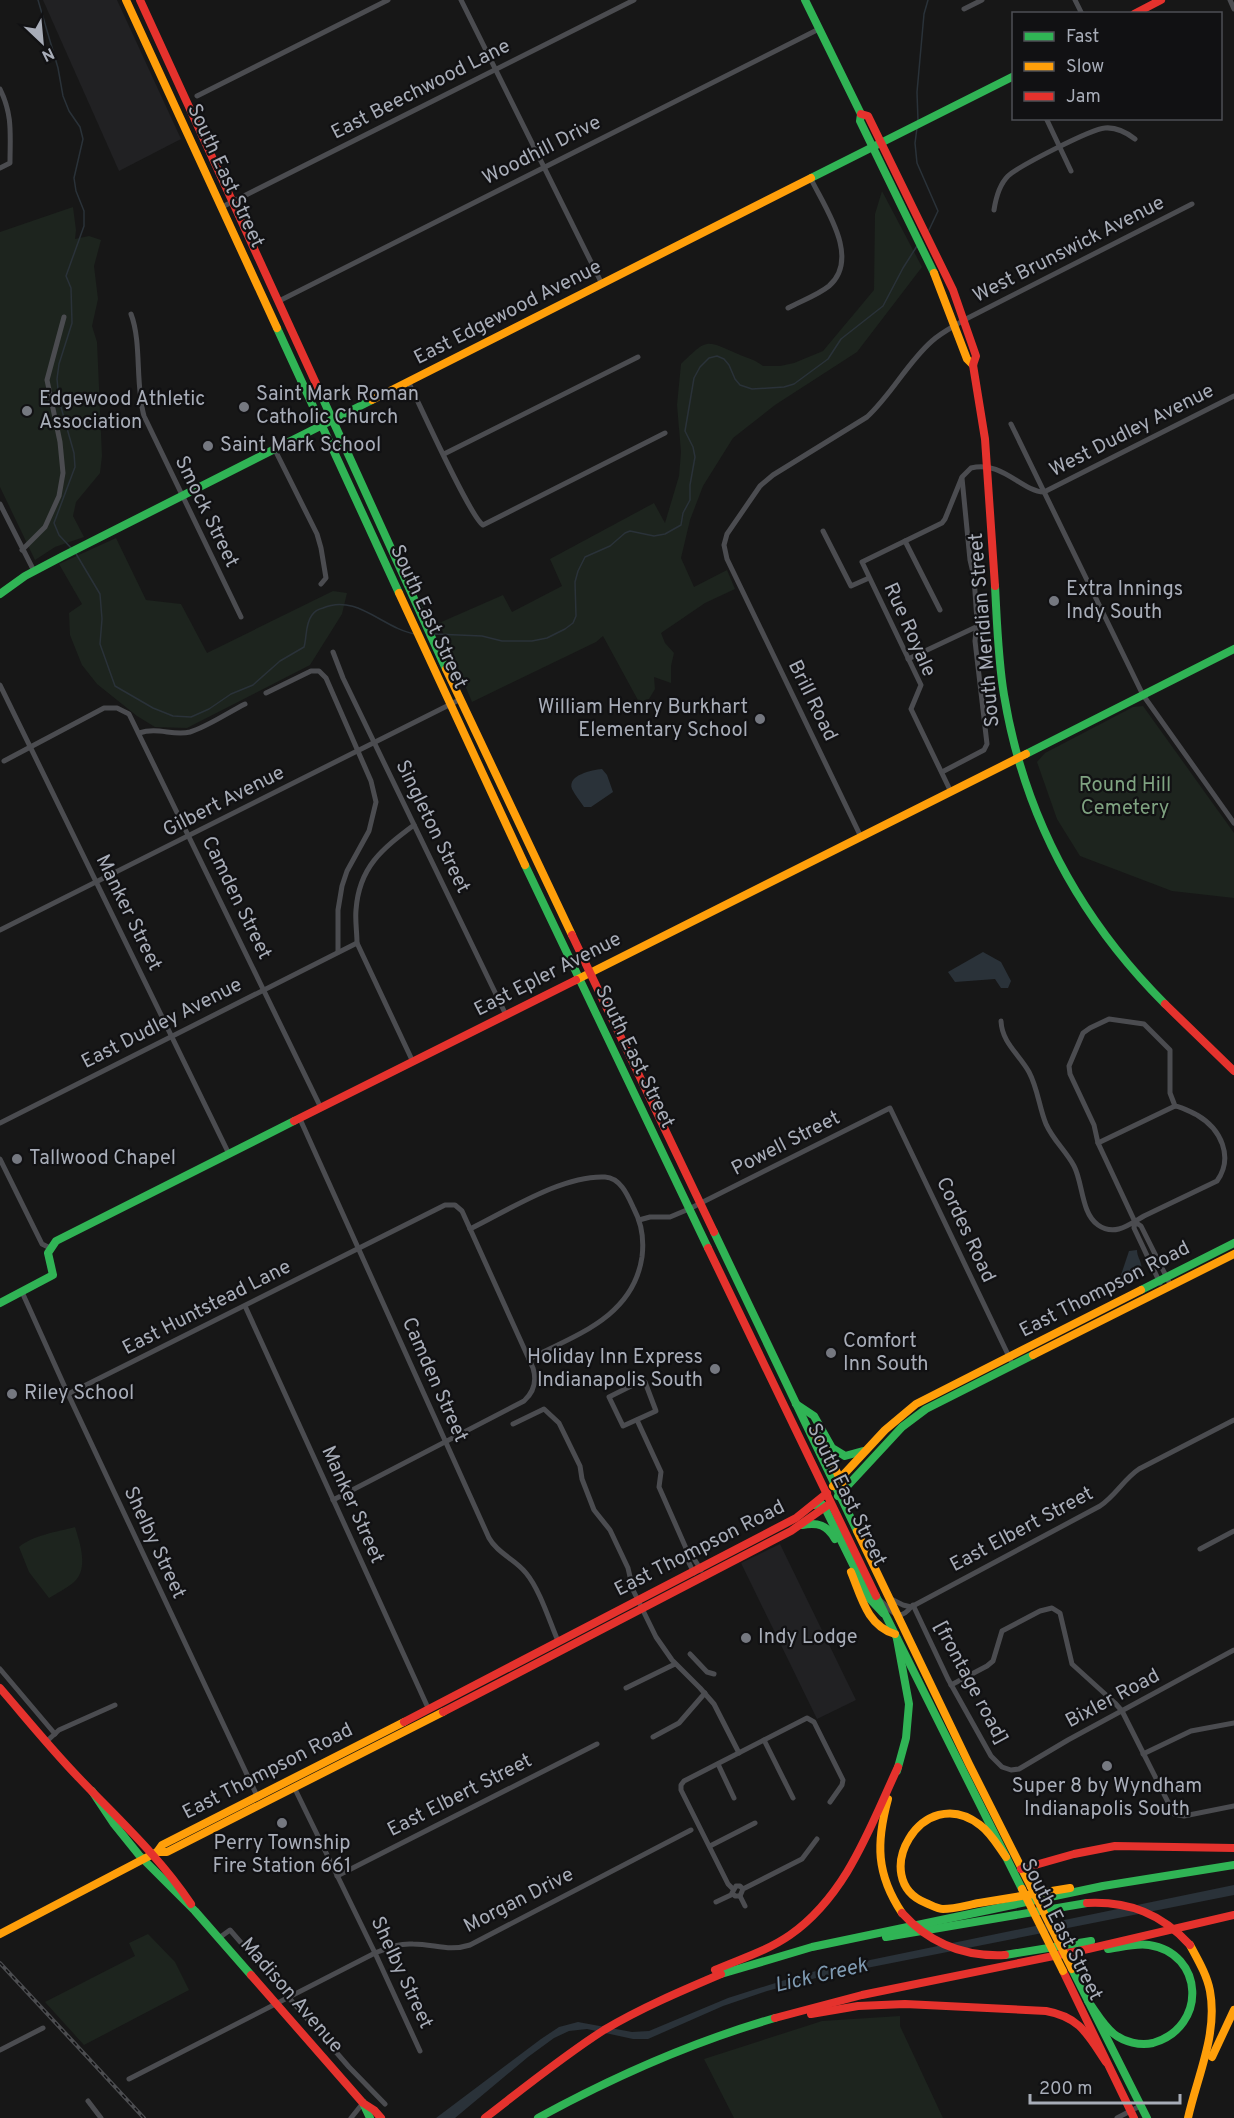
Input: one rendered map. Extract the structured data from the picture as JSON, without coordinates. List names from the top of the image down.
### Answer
{
  "streets": {
    "main road": [
      "South East Street",
      "East Edgewood Avenue",
      "South Meridian Street",
      "East Epler Avenue",
      "East Thompson Road",
      "Madison Avenue"
    ],
    "street": [
      "East Beechwood Lane",
      "Woodhill Drive",
      "West Brunswick Avenue",
      "West Dudley Avenue",
      "Smock Street",
      "Rue Royale",
      "Brill Road",
      "Gilbert Avenue",
      "Singleton Street",
      "Camden Street",
      "Manker Street",
      "East Dudley Avenue",
      "Powell Street",
      "Cordes Road",
      "East Huntstead Lane",
      "East Elbert Street",
      "Shelby Street",
      "[frontage road]",
      "Bixler Road",
      "Morgan Drive"
    ]
  },
  "crossings": [
    ["East Beechwood Lane", "South East Street"],
    ["Woodhill Drive", "South East Street"],
    ["Woodhill Drive", "South Meridian Street"],
    ["South East Street", "East Edgewood Avenue"],
    ["South East Street", "Gilbert Avenue"],
    ["South East Street", "East Epler Avenue"],
    ["South East Street", "Powell Street"],
    ["South East Street", "East Thompson Road"],
    ["South East Street", "East Elbert Street"],
    ["West Brunswick Avenue", "South Meridian Street"],
    ["West Brunswick Avenue", "Brill Road"],
    ["East Edgewood Avenue", "Smock Street"],
    ["East Edgewood Avenue", "South Meridian Street"],
    ["Rue Royale", "East Epler Avenue"],
    ["South Meridian Street", "East Epler Avenue"],
    ["Brill Road", "East Epler Avenue"],
    ["Gilbert Avenue", "Singleton Street"],
    ["Gilbert Avenue", "Camden Street"],
    ["Gilbert Avenue", "Manker Street"],
    ["Singleton Street", "East Epler Avenue"],
    ["Camden Street", "Manker Street"],
    ["Camden Street", "East Epler Avenue"],
    ["Camden Street", "East Dudley Avenue"],
    ["Camden Street", "East Thompson Road"],
    ["Camden Street", "East Huntstead Lane"],
    ["Manker Street", "East Epler Avenue"],
    ["Manker Street", "East Dudley Avenue"],
    ["Manker Street", "East Thompson Road"],
    ["Manker Street", "East Huntstead Lane"],
    ["Powell Street", "Cordes Road"],
    ["Cordes Road", "East Thompson Road"],
    ["East Thompson Road", "Shelby Street"],
    ["East Thompson Road", "Madison Avenue"],
    ["East Huntstead Lane", "Shelby Street"],
    ["East Elbert Street", "Shelby Street"],
    ["East Elbert Street", "[frontage road]"],
    ["Shelby Street", "Morgan Drive"],
    ["[frontage road]", "Bixler Road"],
    ["Morgan Drive", "Madison Avenue"]
  ],
  "water": ["Lick Creek"],
  "parks": ["Round Hill Cemetery"],
  "places": [
    "Saint Mark Roman Catholic Church",
    "Edgewood Athletic Association",
    "Saint Mark School",
    "Extra Innings Indy South",
    "William Henry Burkhart Elementary School",
    "Tallwood Chapel",
    "Comfort Inn South",
    "Holiday Inn Express Indianapolis South",
    "Riley School",
    "Indy Lodge",
    "Super 8 by Wyndham Indianapolis South",
    "Perry Township Fire Station 661"
  ],
  "legend": ["Fast", "Slow", "Jam"],
  "scale_bar": "200 m",
  "north": "bottom right"
}
